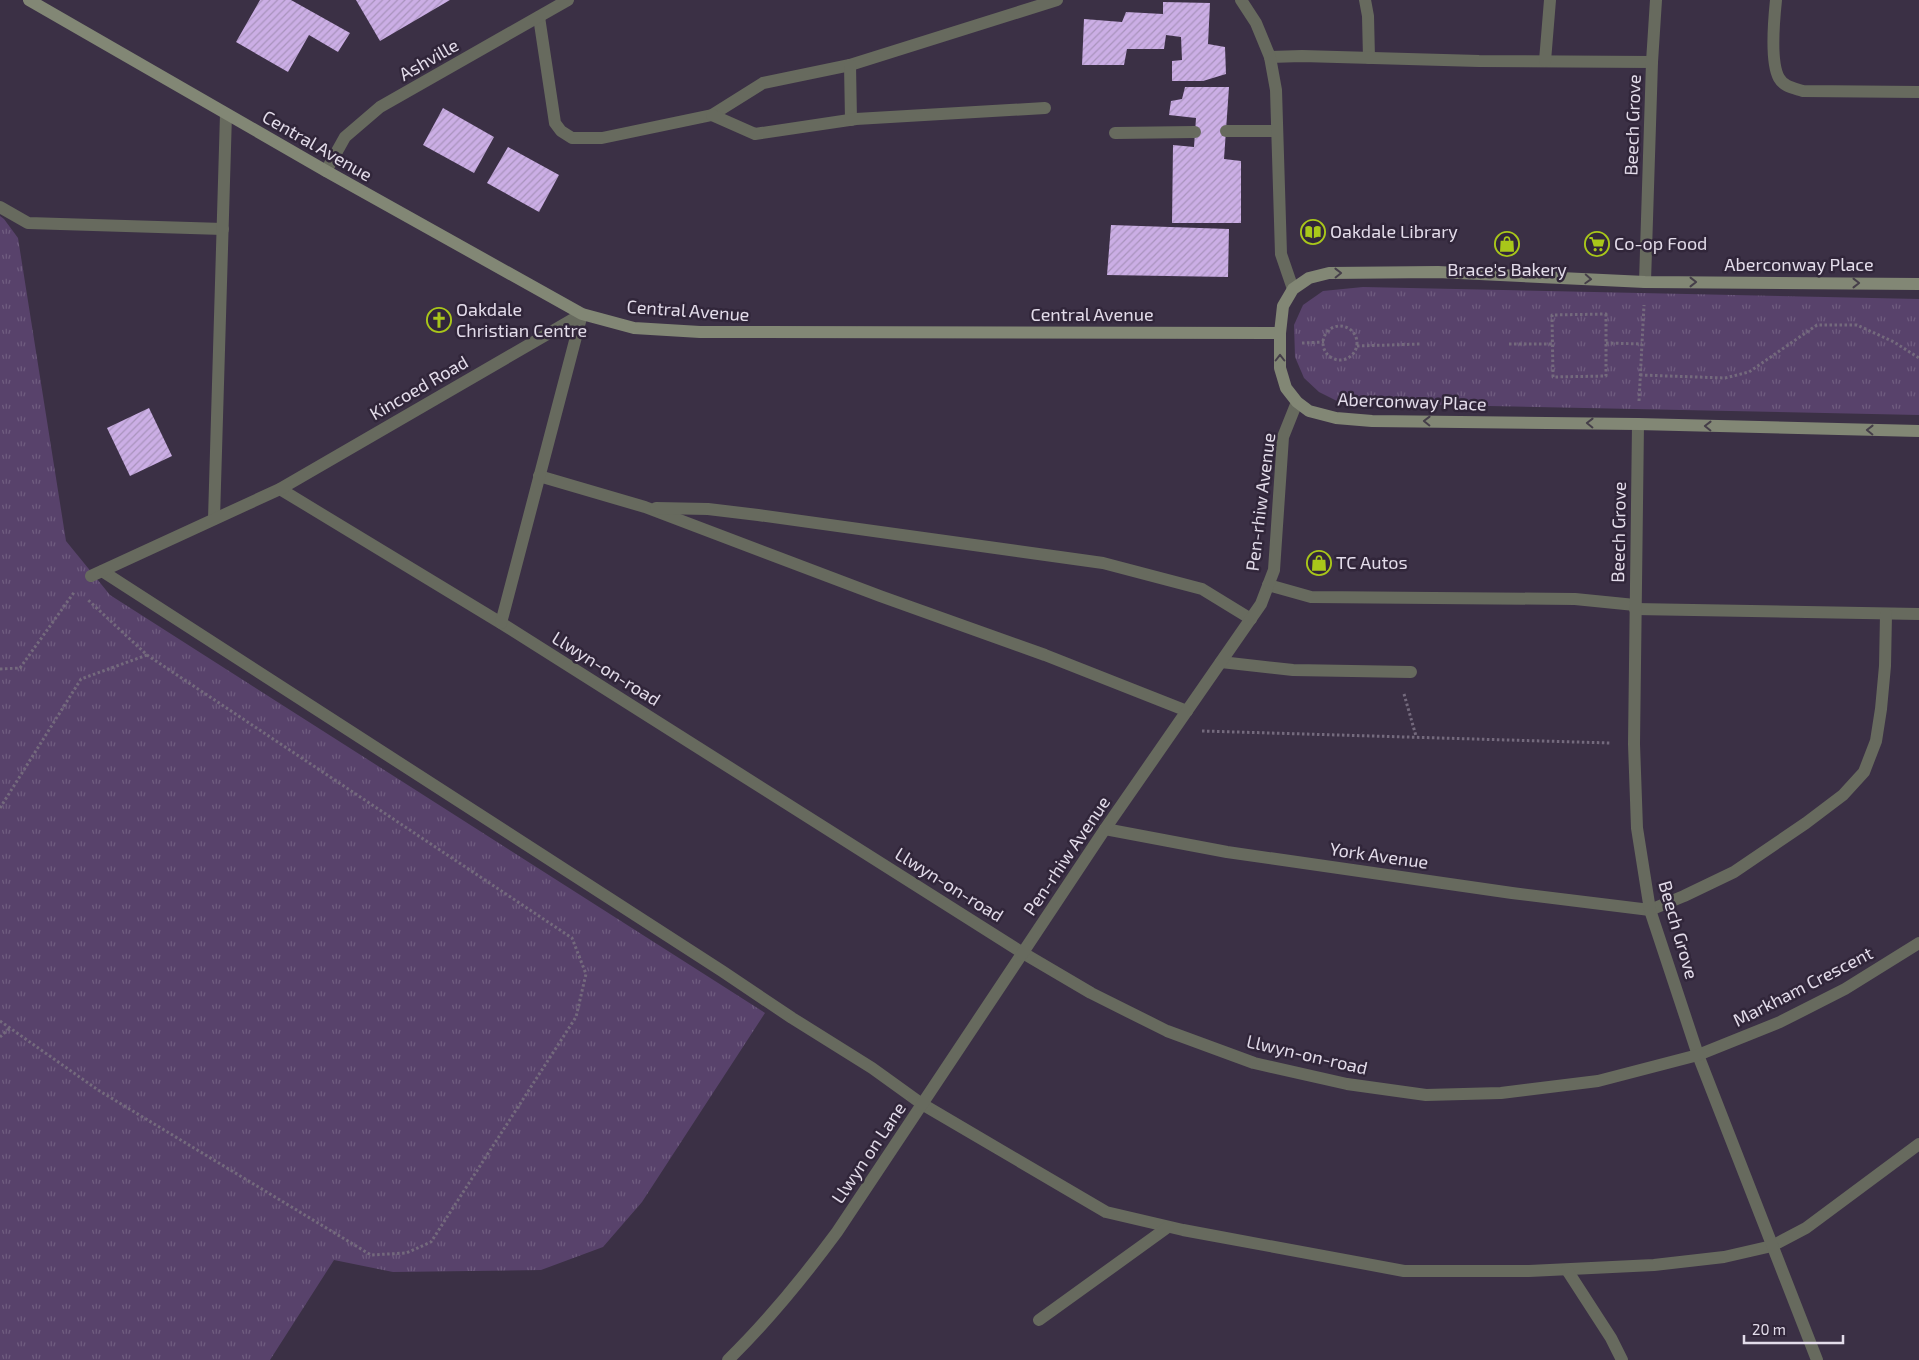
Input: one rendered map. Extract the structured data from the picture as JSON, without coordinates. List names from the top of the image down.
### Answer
{
  "streets": {
    "street": [
      "Ashville",
      "Beech Grove",
      "Central Avenue",
      "Aberconway Place",
      "Kincoed Road",
      "Pen-rhiw Avenue",
      "Llwyn-on-road",
      "York Avenue",
      "Markham Crescent",
      "Llwyn on Lane"
    ]
  },
  "crossings": [
    ["Ashville", "Central Avenue"],
    ["Beech Grove", "Aberconway Place"],
    ["Beech Grove", "Llwyn-on-road"],
    ["Beech Grove", "York Avenue"],
    ["Beech Grove", "Markham Crescent"],
    ["Central Avenue", "Kincoed Road"],
    ["Aberconway Place", "Pen-rhiw Avenue"],
    ["Kincoed Road", "Llwyn-on-road"],
    ["Kincoed Road", "Llwyn on Lane"],
    ["Pen-rhiw Avenue", "Llwyn-on-road"],
    ["Pen-rhiw Avenue", "York Avenue"],
    ["Pen-rhiw Avenue", "Llwyn on Lane"],
    ["Llwyn-on-road", "Markham Crescent"],
    ["Llwyn-on-road", "Llwyn on Lane"]
  ],
  "places": {
    "library": ["Oakdale Library"],
    "shop": ["Brace's Bakery", "TC Autos"],
    "supermarket": ["Co-op Food"],
    "church": ["Oakdale Christian Centre"]
  },
  "scale_bar": "20 m"
}
